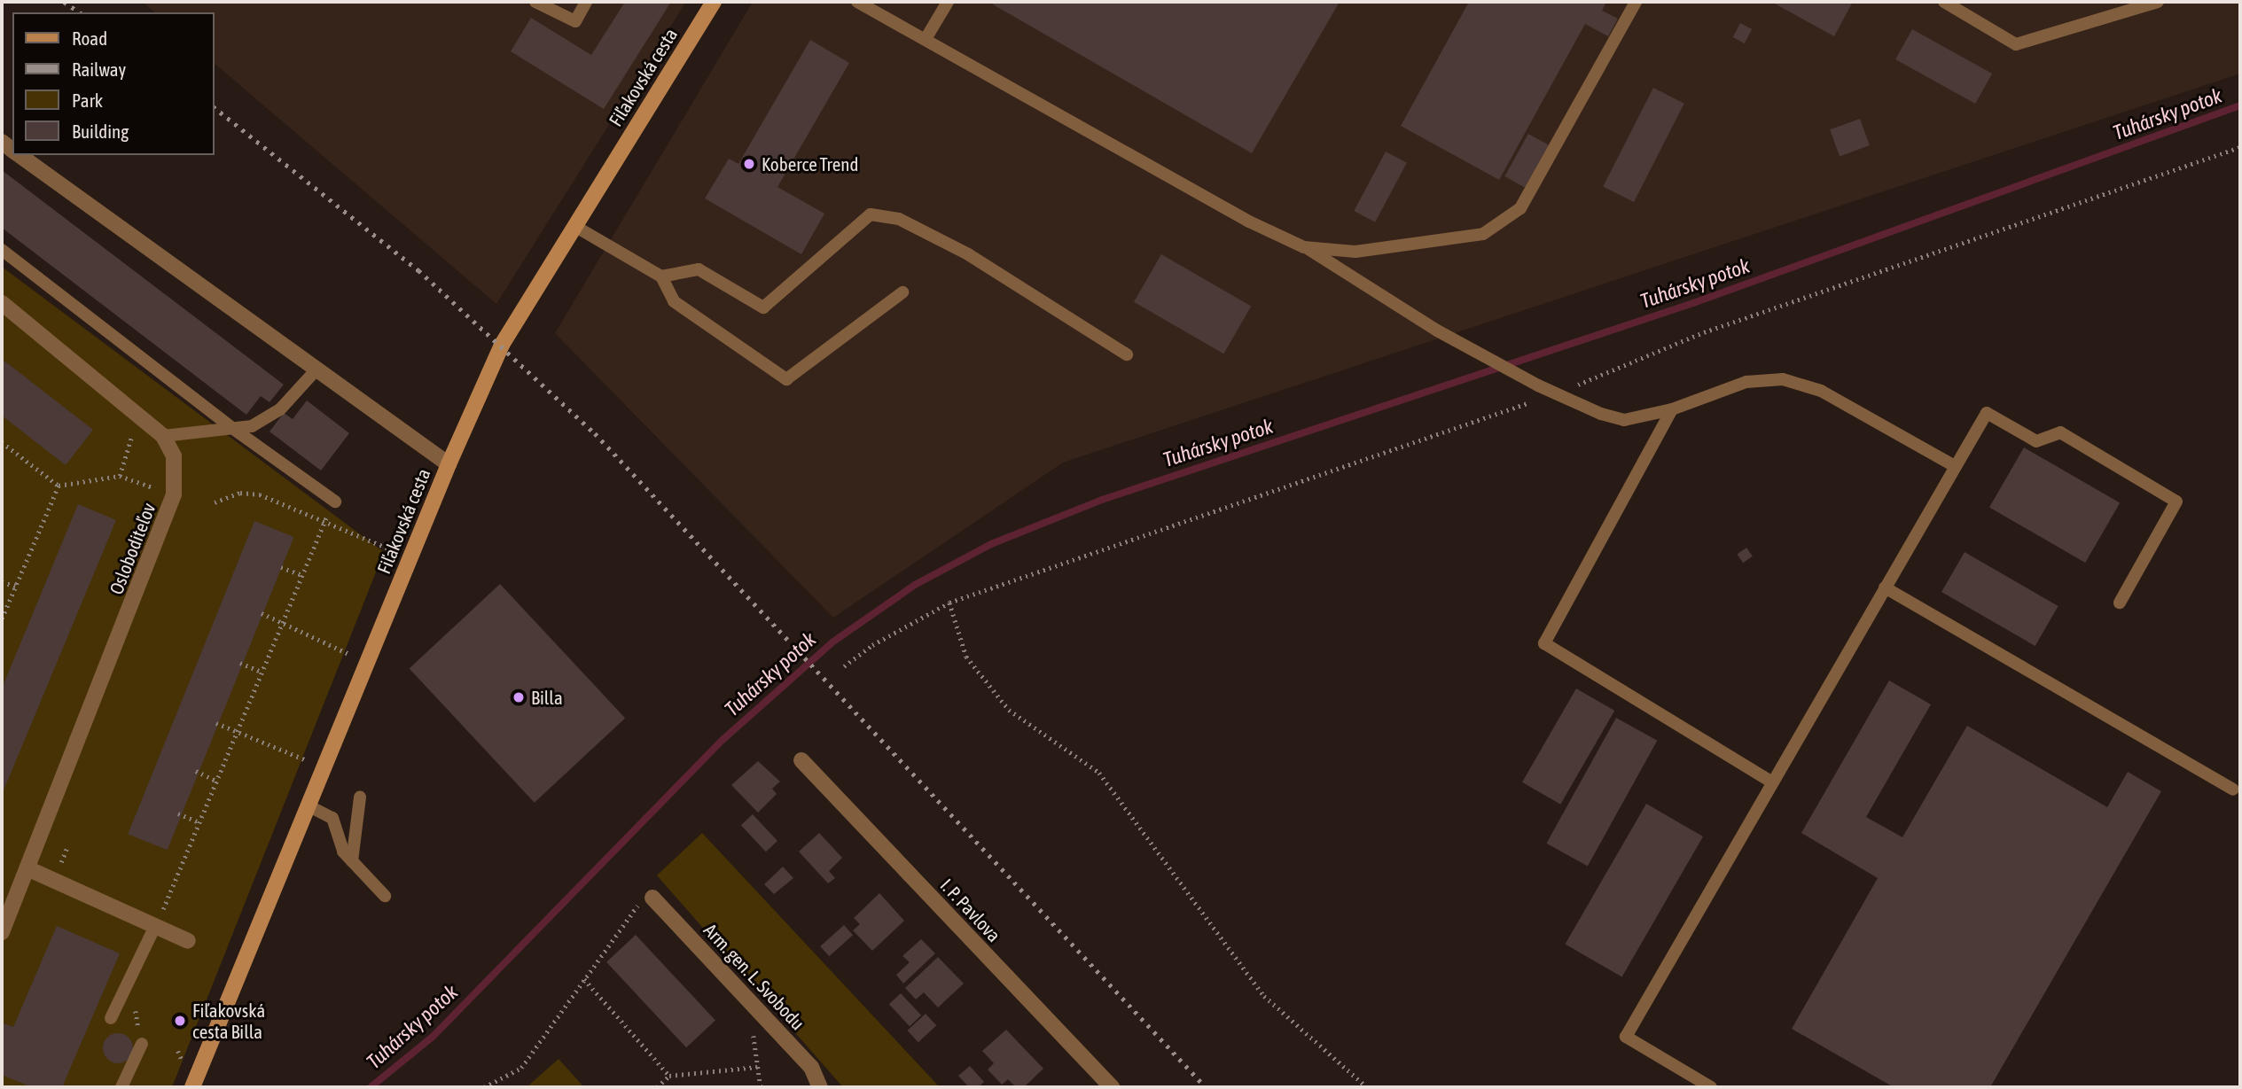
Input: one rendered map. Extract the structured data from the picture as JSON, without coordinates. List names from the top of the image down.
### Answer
{
  "streets": {
    "street": [
      "Fiľakovská cesta",
      "Osloboditeľov",
      "I. P. Pavlova",
      "Arm. gen. L. Svobodu"
    ]
  },
  "water": ["Tuhársky potok"],
  "places": ["Koberce Trend", "Billa", "Fiľakovská cesta Billa"],
  "legend": [
    "Road",
    "Railway",
    "Park",
    "Building"
  ]
}
